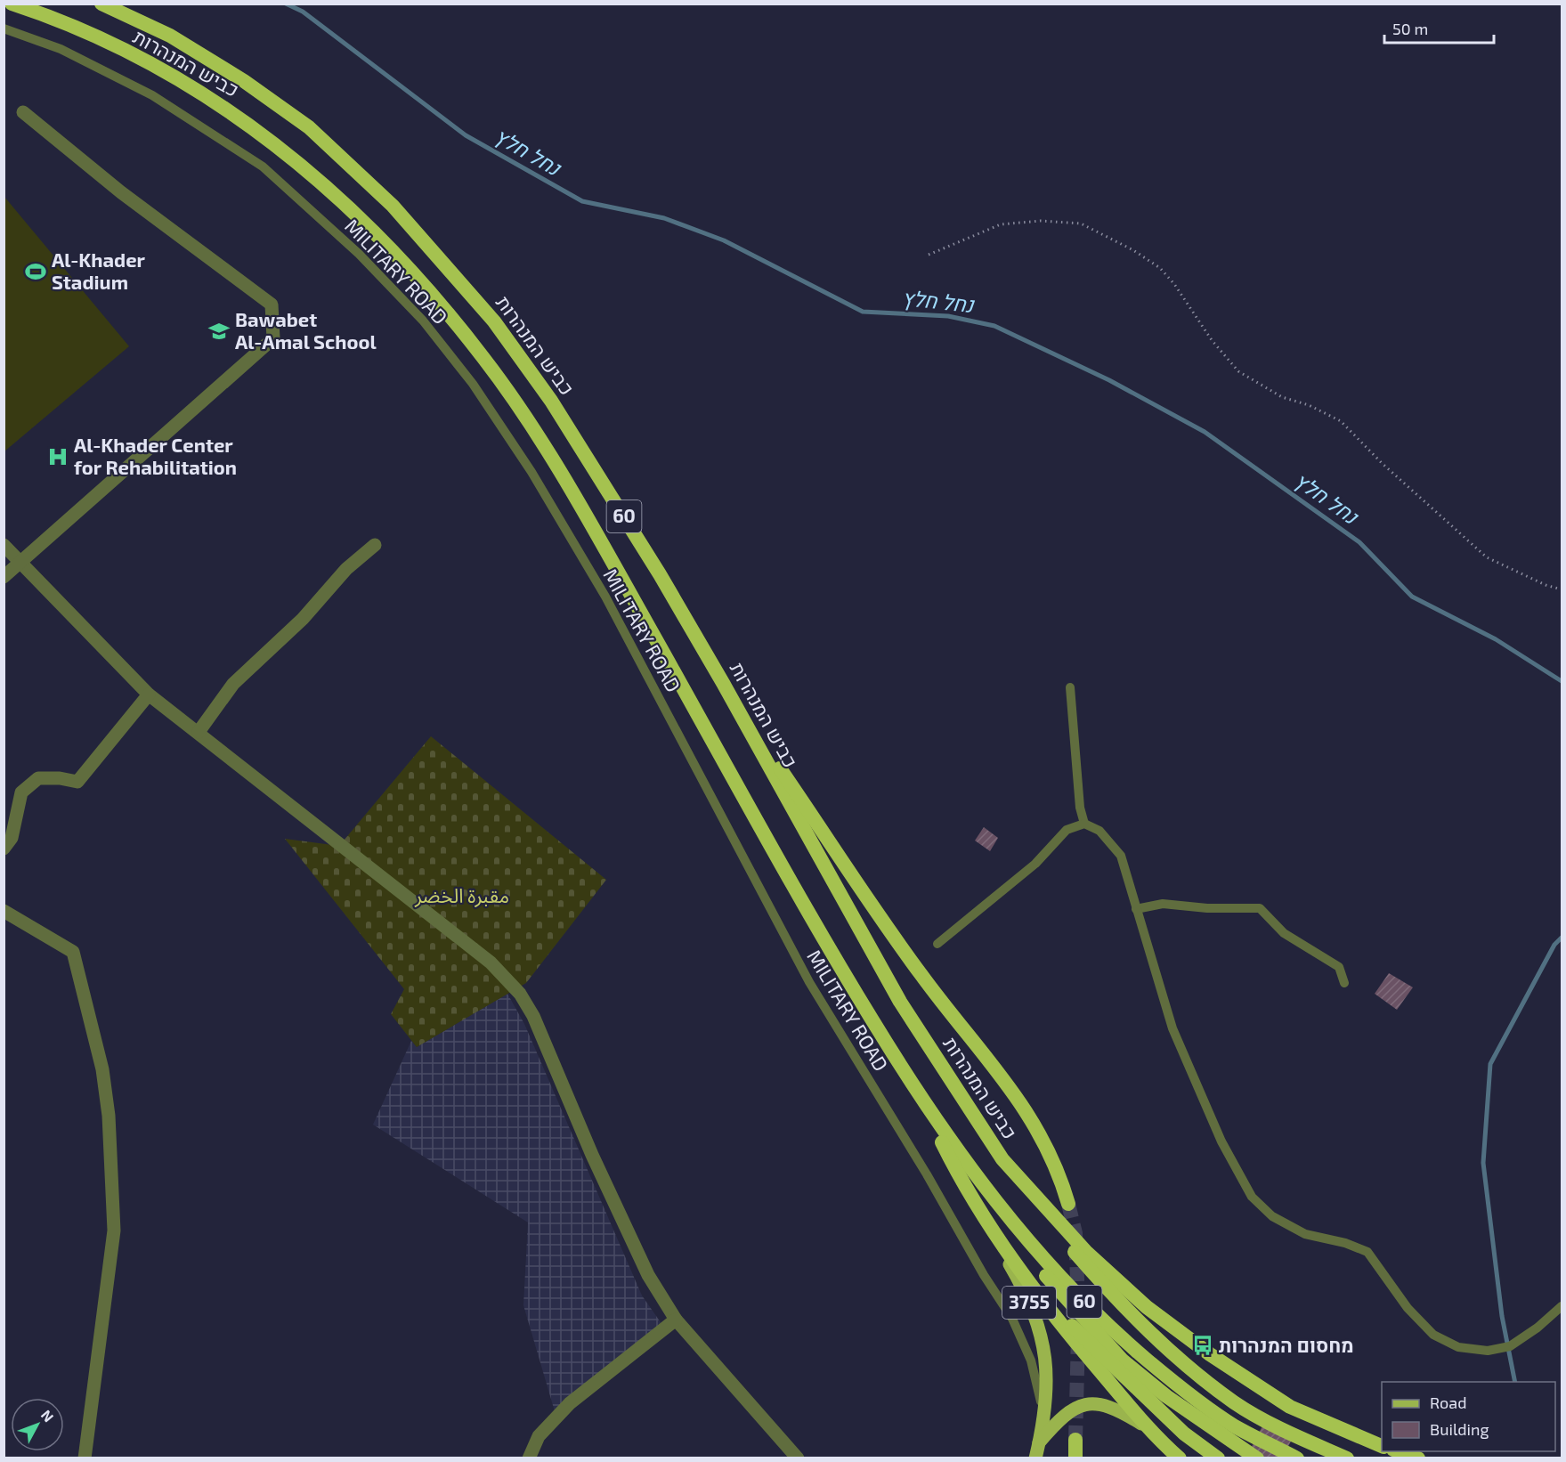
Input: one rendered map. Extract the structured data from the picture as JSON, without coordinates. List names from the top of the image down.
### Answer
{
  "streets": {
    "highway": ["כביש המנהרות", "60"],
    "main road": ["3755"],
    "lane": ["MILITARY ROAD"]
  },
  "crossings": [
    ["כביש המנהרות", "60"],
    ["MILITARY ROAD", "3755"],
    ["60", "3755"]
  ],
  "water": ["נחל חלץ"],
  "parks": ["مقبرة الخضر"],
  "places": {
    "sports": ["Al-Khader Stadium"],
    "school or university": ["Bawabet Al-Amal School"],
    "hospital": ["Al-Khader Center for Rehabilitation"],
    "bus stop": ["מחסום המנהרות"]
  },
  "legend": ["Road", "Building"],
  "scale_bar": "50 m",
  "north": "top right"
}
